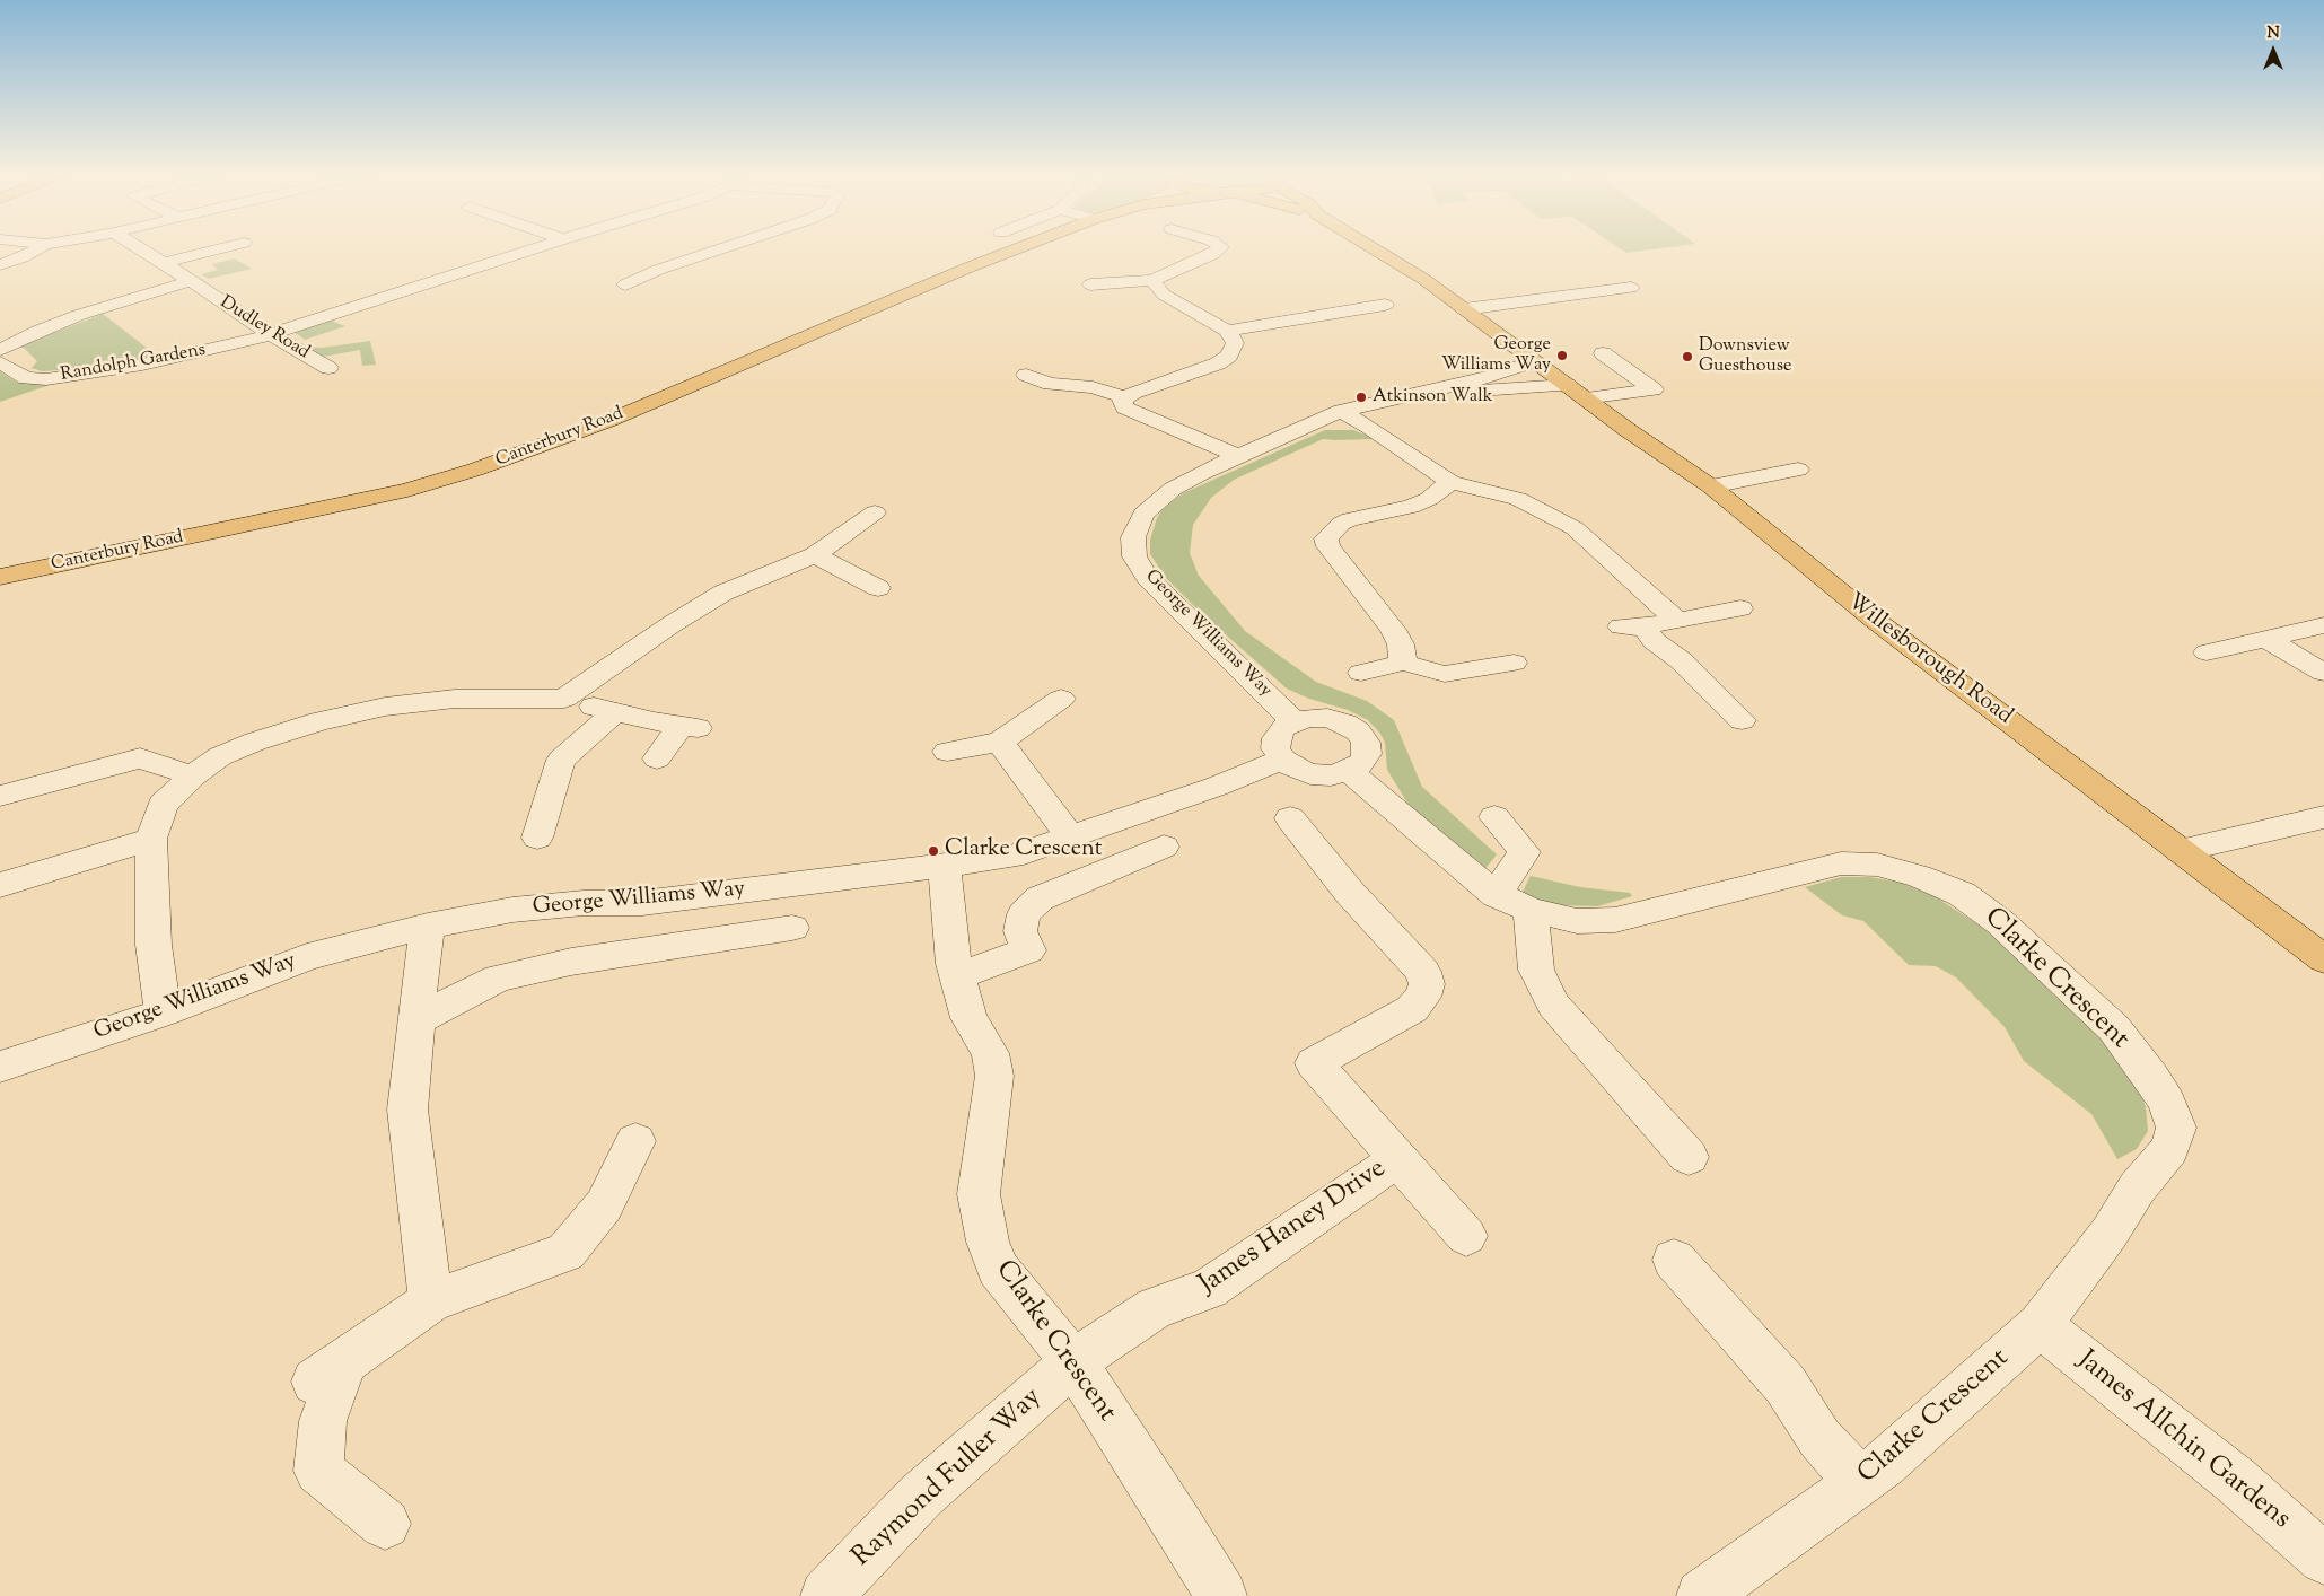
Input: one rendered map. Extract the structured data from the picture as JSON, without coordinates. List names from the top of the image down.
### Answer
{
  "streets": {
    "main road": ["Canterbury Road", "Willesborough Road"],
    "street": [
      "Dudley Road",
      "Randolph Gardens",
      "George Williams Way",
      "Clarke Crescent",
      "James Haney Drive",
      "James Allchin Gardens",
      "Raymond Fuller Way"
    ]
  },
  "crossings": [
    ["Dudley Road", "Randolph Gardens"],
    ["George Williams Way", "Willesborough Road"],
    ["George Williams Way", "Clarke Crescent"],
    ["Clarke Crescent", "James Haney Drive"],
    ["Clarke Crescent", "James Allchin Gardens"],
    ["Clarke Crescent", "Raymond Fuller Way"],
    ["James Haney Drive", "Raymond Fuller Way"]
  ],
  "places": [
    "George Williams Way",
    "Downsview Guesthouse",
    "Atkinson Walk",
    "Clarke Crescent"
  ],
  "north": "top"
}
